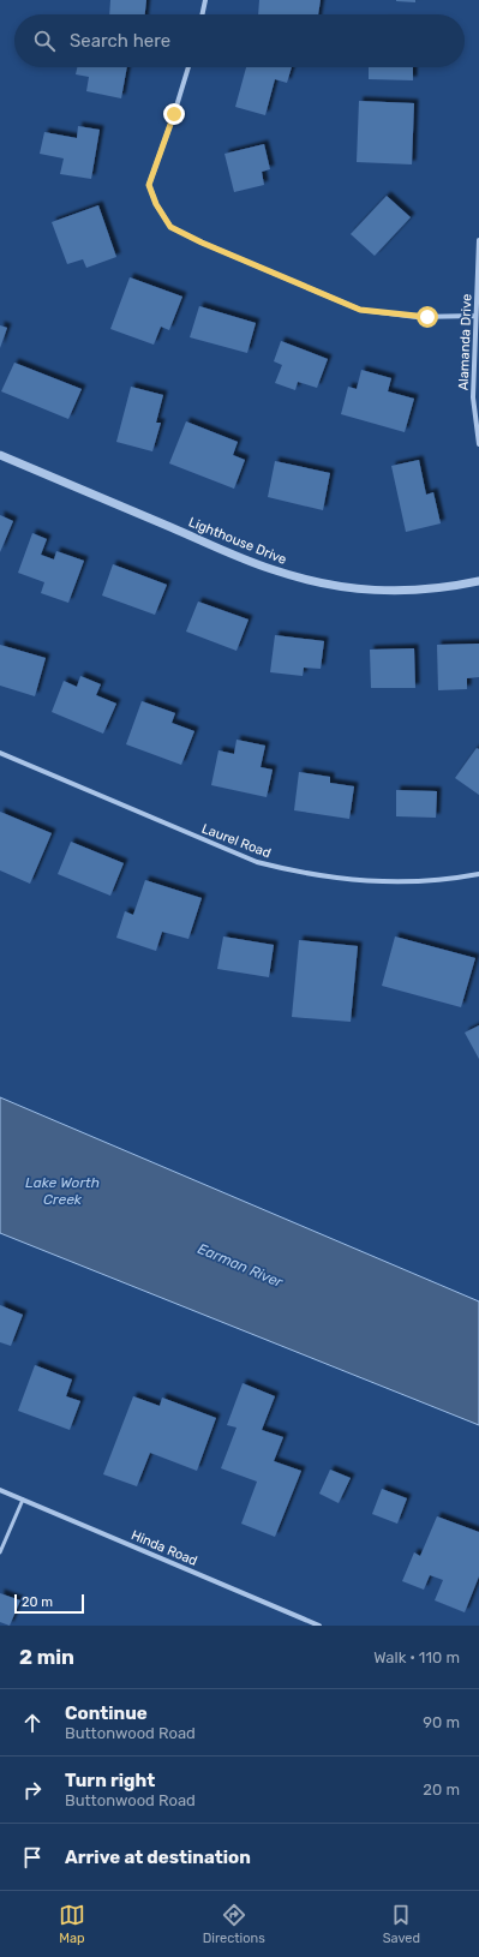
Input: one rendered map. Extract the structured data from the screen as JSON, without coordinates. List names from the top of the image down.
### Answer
{
  "streets": {
    "street": [
      "Alamanda Drive",
      "Lighthouse Drive",
      "Laurel Road",
      "Hinda Road"
    ]
  },
  "water": ["Lake Worth Creek", "Earman River"],
  "scale_bar": "20 m",
  "page": {
    "search": "Search here",
    "scale": "20 m",
    "heading": ["2 min", "Walk · 110 m"],
    "list": [
      ["Continue", "Buttonwood Road", "90 m"],
      ["Turn right", "Buttonwood Road", "20 m"],
      "Arrive at destination"
    ],
    "nav": ["Map", "Directions", "Saved"]
  }
}
